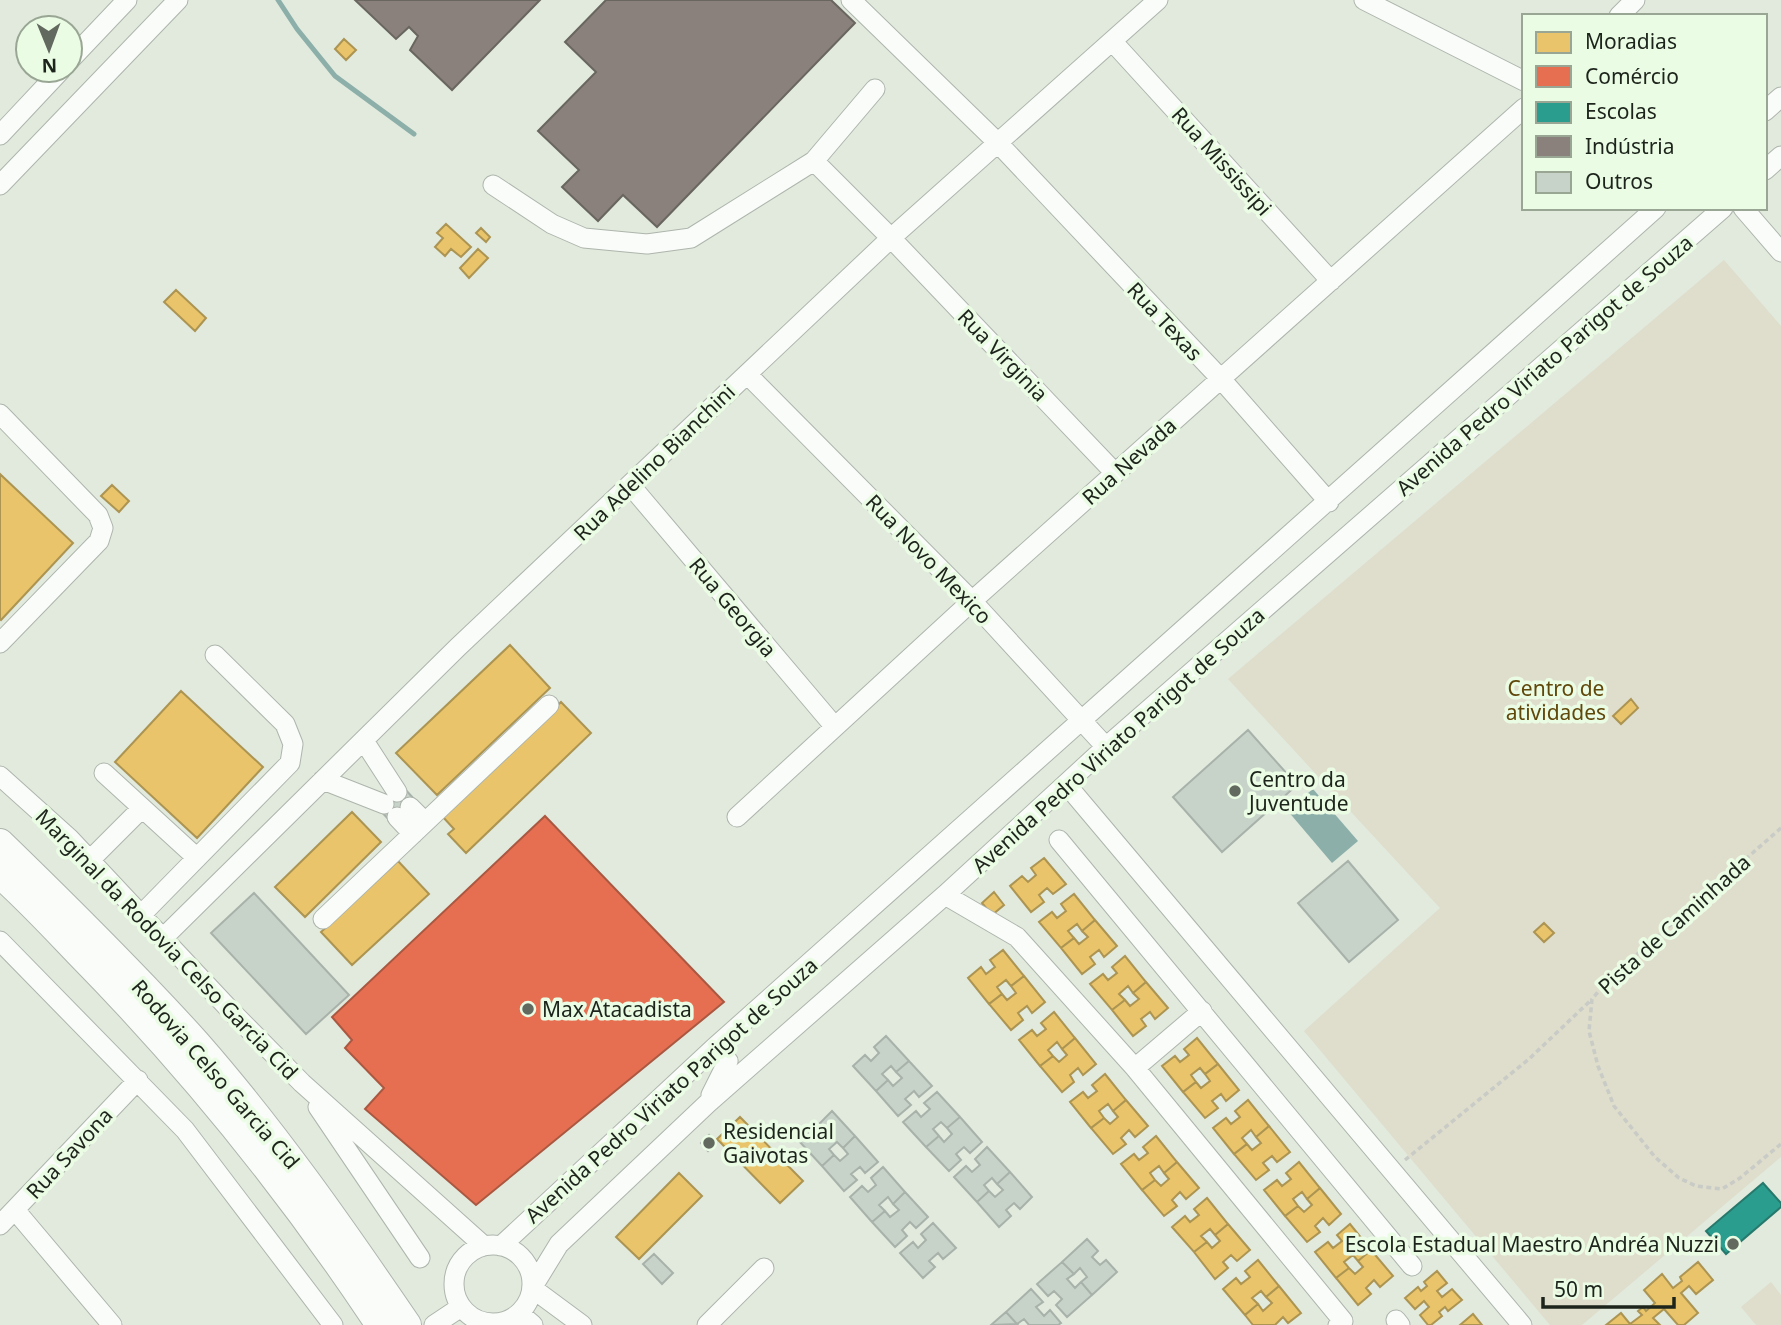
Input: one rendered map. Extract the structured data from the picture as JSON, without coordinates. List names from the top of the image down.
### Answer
{
  "streets": {
    "highway": ["Rodovia Celso Garcia Cid"],
    "street": [
      "Rua Mississipi",
      "Rua Texas",
      "Rua Virginia",
      "Avenida Pedro Viriato Parigot de Souza",
      "Rua Nevada",
      "Rua Adelino Bianchini",
      "Rua Novo Mexico",
      "Rua Georgia",
      "Marginal da Rodovia Celso Garcia Cid",
      "Rua Savona"
    ],
    "path": ["Pista de Caminhada"]
  },
  "crossings": [
    ["Rua Mississipi", "Rua Nevada"],
    ["Rua Mississipi", "Rua Adelino Bianchini"],
    ["Rua Texas", "Avenida Pedro Viriato Parigot de Souza"],
    ["Rua Texas", "Rua Nevada"],
    ["Rua Texas", "Rua Adelino Bianchini"],
    ["Rua Virginia", "Rua Nevada"],
    ["Rua Virginia", "Rua Adelino Bianchini"],
    ["Avenida Pedro Viriato Parigot de Souza", "Rua Novo Mexico"],
    ["Rua Nevada", "Rua Novo Mexico"],
    ["Rua Nevada", "Rua Georgia"],
    ["Rua Adelino Bianchini", "Rua Novo Mexico"],
    ["Rua Adelino Bianchini", "Rua Georgia"],
    ["Rua Adelino Bianchini", "Marginal da Rodovia Celso Garcia Cid"]
  ],
  "parks": ["Centro de atividades"],
  "places": [
    "Centro da Juventude",
    "Max Atacadista",
    "Residencial Gaivotas",
    "Escola Estadual Maestro Andréa Nuzzi"
  ],
  "legend": [
    "Moradias",
    "Comércio",
    "Escolas",
    "Indústria",
    "Outros"
  ],
  "scale_bar": "50 m",
  "north": "bottom"
}
